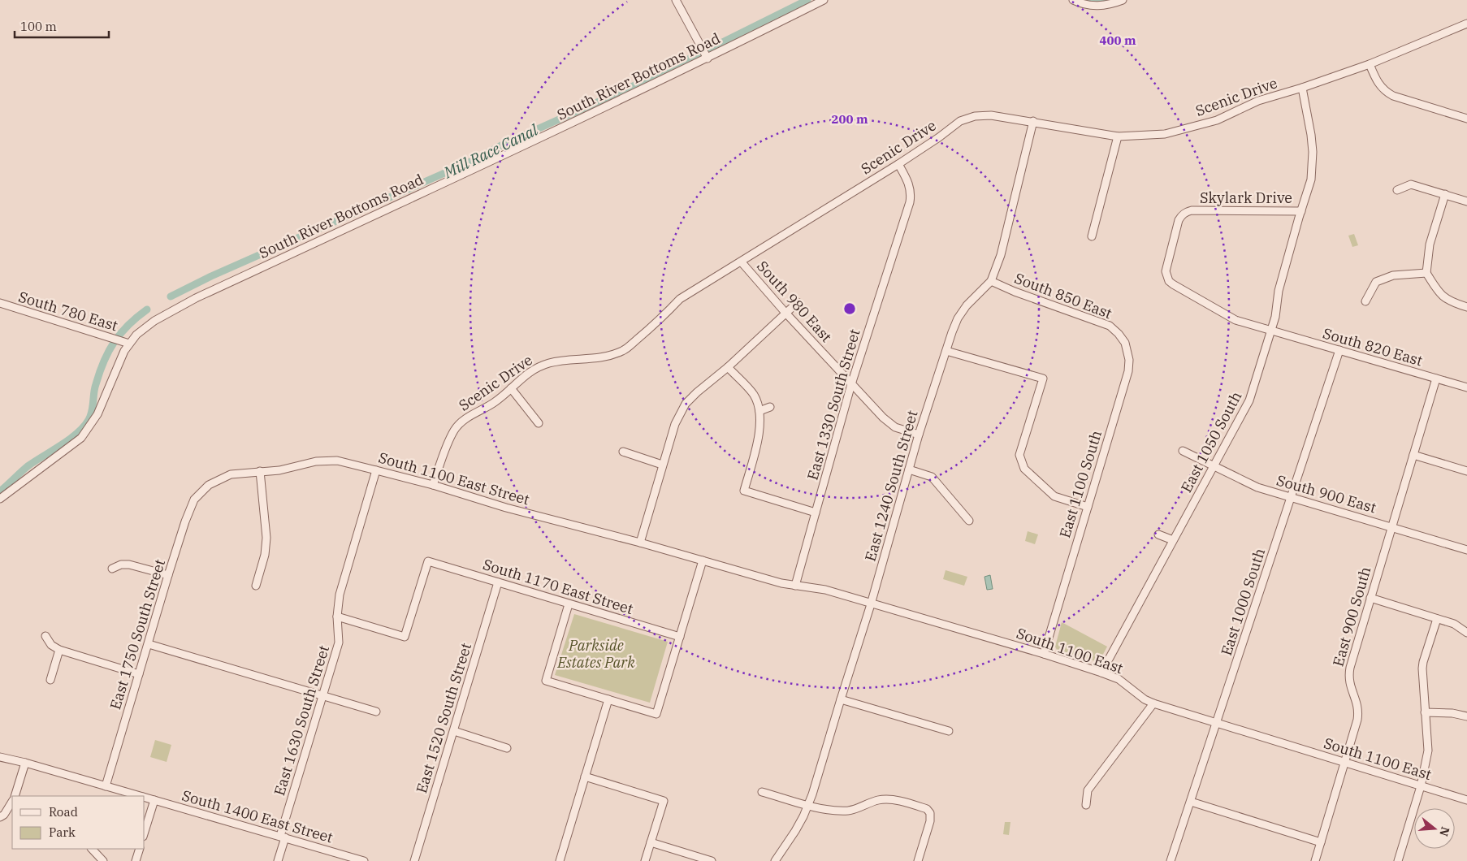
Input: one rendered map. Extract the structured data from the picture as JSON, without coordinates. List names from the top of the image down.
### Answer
{
  "streets": {
    "street": [
      "South River Bottoms Road",
      "Scenic Drive",
      "Skylark Drive",
      "South 850 East",
      "South 980 East",
      "South 780 East",
      "South 820 East",
      "East 1330 South Street",
      "East 1050 South",
      "South 1100 East Street",
      "East 1100 South",
      "East 1240 South Street",
      "South 900 East",
      "South 1170 East Street",
      "East 1000 South",
      "East 900 South",
      "East 1750 South Street",
      "South 1100 East",
      "East 1520 South Street",
      "East 1630 South Street",
      "South 1400 East Street"
    ]
  },
  "crossings": [
    ["South River Bottoms Road", "South 780 East"],
    ["Scenic Drive", "South 980 East"],
    ["Scenic Drive", "East 1330 South Street"],
    ["Scenic Drive", "East 1050 South"],
    ["Scenic Drive", "South 1100 East Street"],
    ["Scenic Drive", "East 1240 South Street"],
    ["Skylark Drive", "South 820 East"],
    ["Skylark Drive", "East 1050 South"],
    ["South 850 East", "East 1100 South"],
    ["South 850 East", "East 1240 South Street"],
    ["South 980 East", "East 1330 South Street"],
    ["South 980 East", "East 1240 South Street"],
    ["South 820 East", "East 1050 South"],
    ["South 820 East", "East 1000 South"],
    ["South 820 East", "East 900 South"],
    ["East 1330 South Street", "South 1100 East"],
    ["East 1050 South", "South 900 East"],
    ["East 1050 South", "South 1100 East"],
    ["South 1100 East Street", "East 1750 South Street"],
    ["South 1100 East Street", "South 1100 East"],
    ["South 1100 East Street", "East 1630 South Street"],
    ["East 1100 South", "South 1100 East"],
    ["East 1240 South Street", "South 1100 East"],
    ["South 900 East", "East 1000 South"],
    ["South 900 East", "East 900 South"],
    ["South 1170 East Street", "East 1520 South Street"],
    ["South 1170 East Street", "East 1630 South Street"],
    ["East 1000 South", "South 1100 East"],
    ["East 900 South", "South 1100 East"],
    ["East 1750 South Street", "South 1400 East Street"],
    ["East 1630 South Street", "South 1400 East Street"]
  ],
  "water": ["Mill Race Canal"],
  "parks": ["Parkside Estates Park"],
  "legend": ["Road", "Park"],
  "scale_bar": "100 m",
  "north": "right",
  "rings": ["400 m", "200 m"]
}
